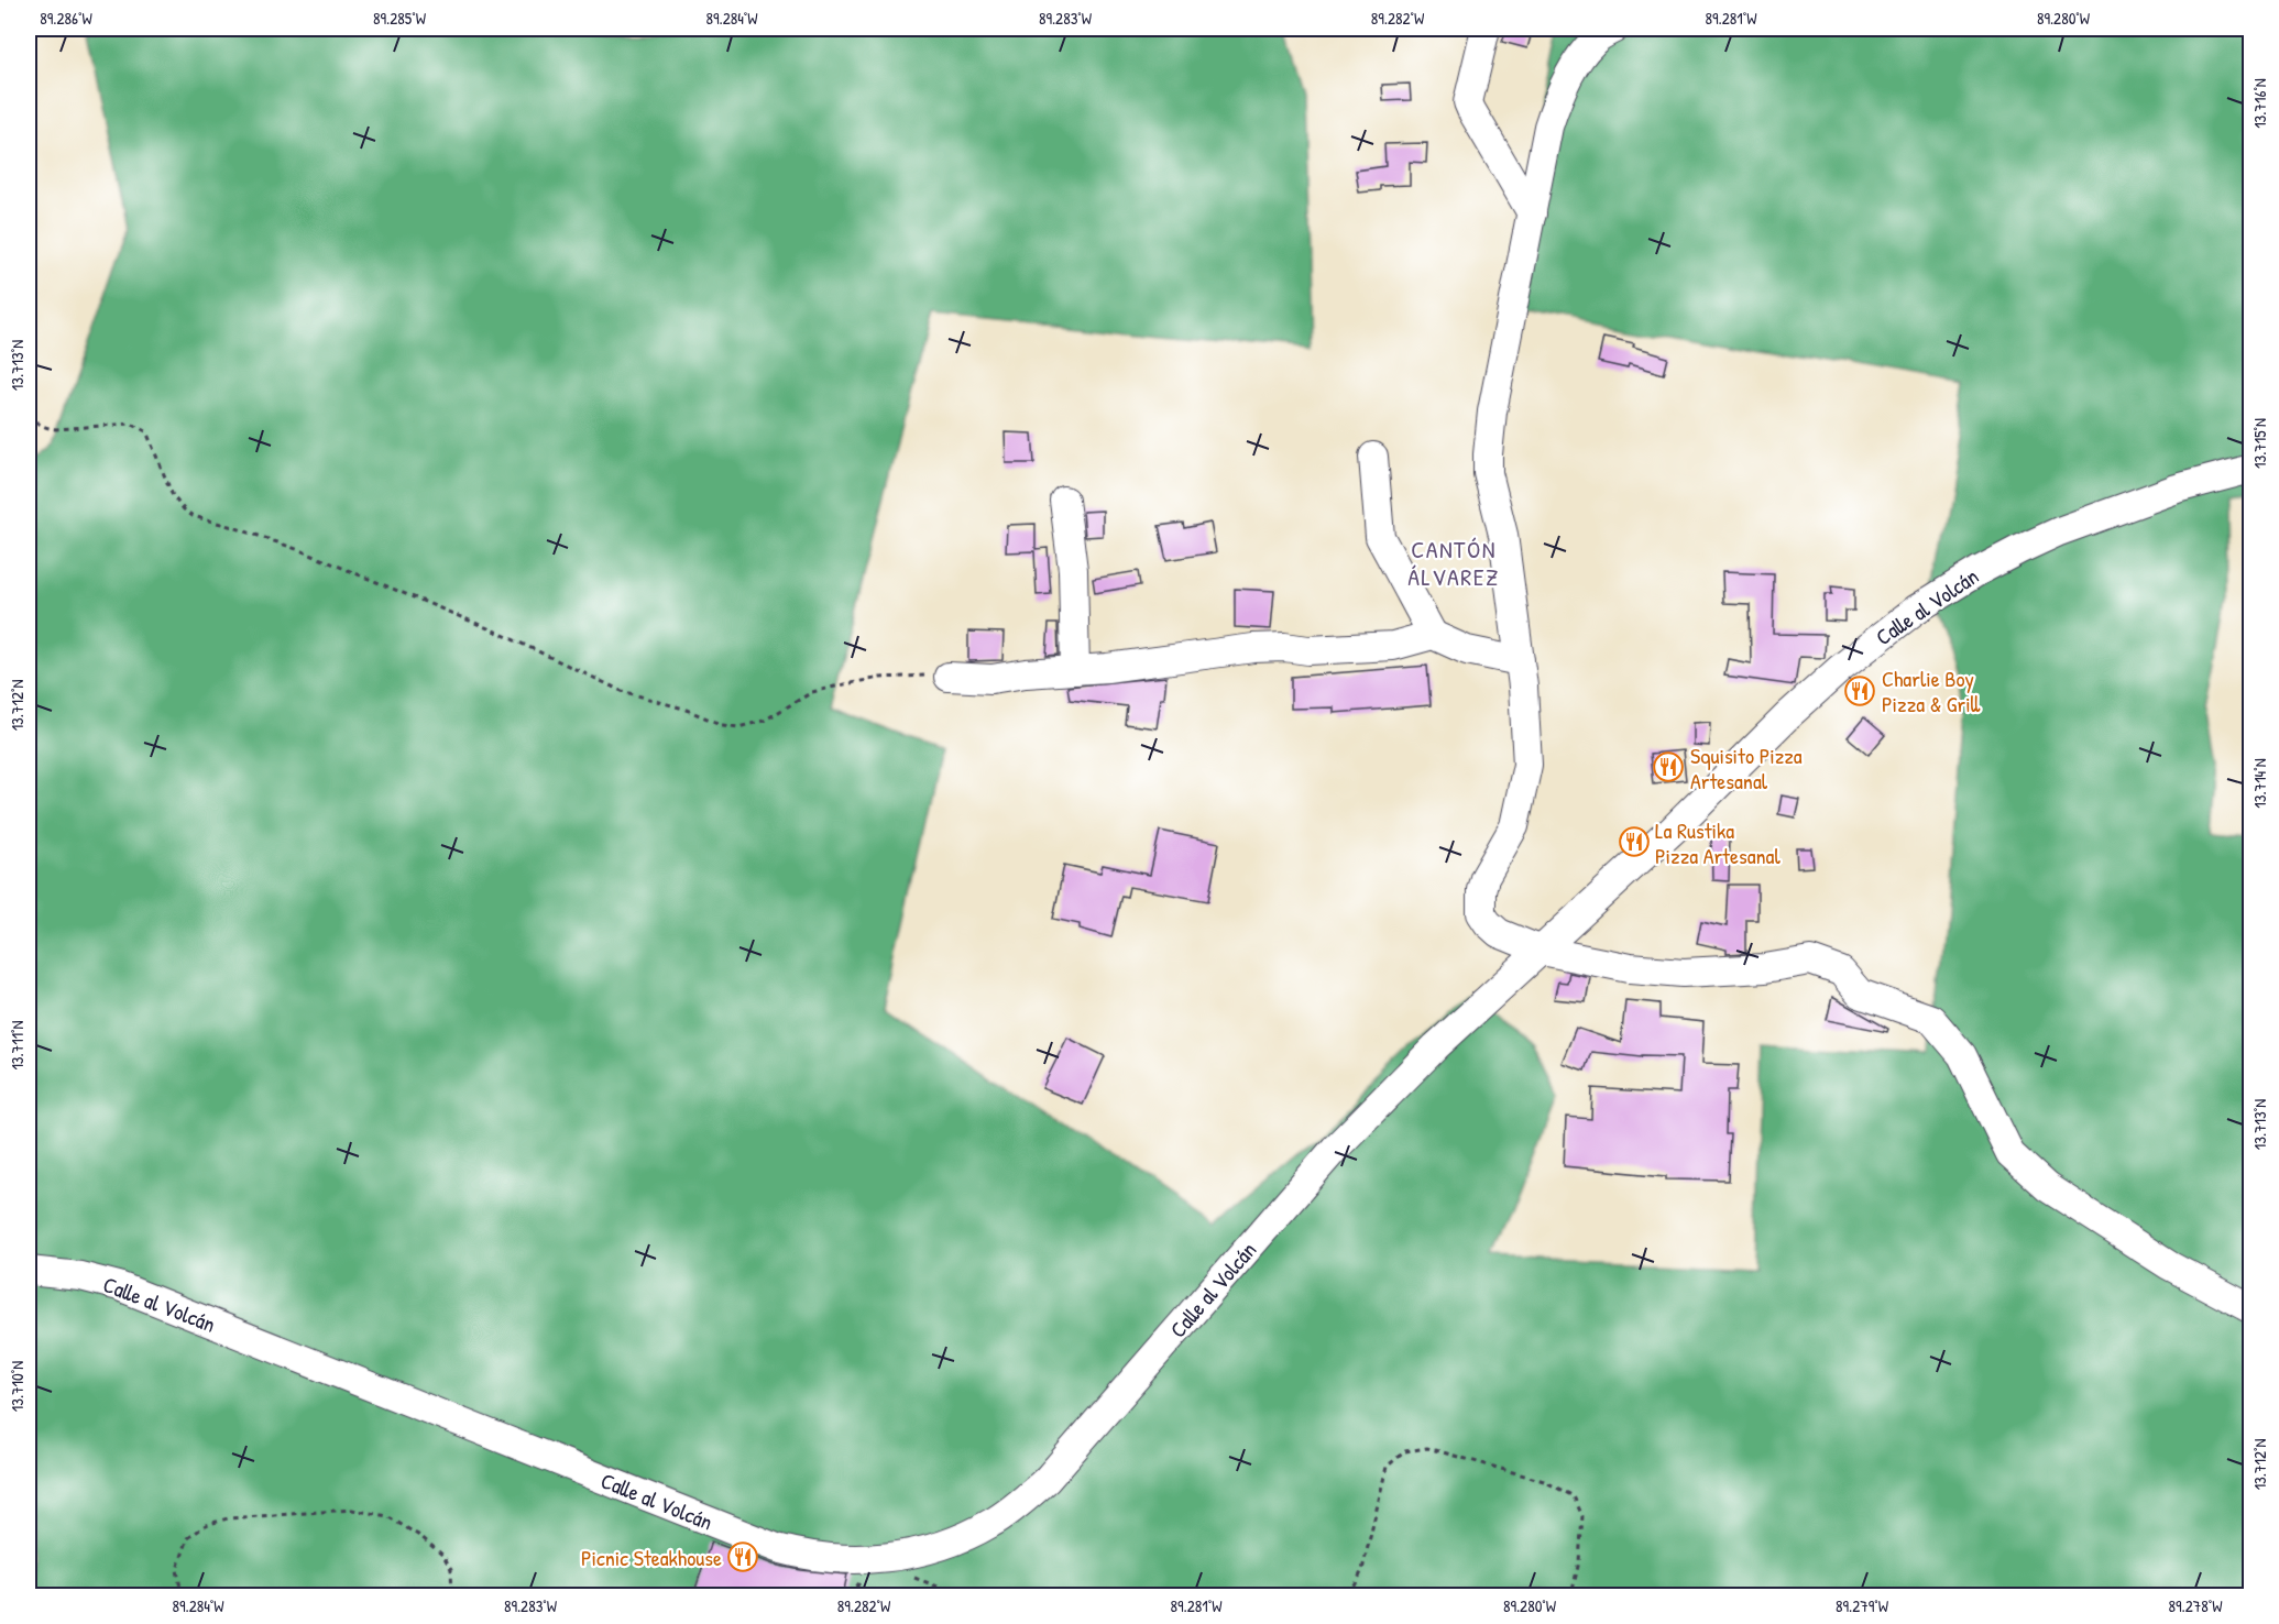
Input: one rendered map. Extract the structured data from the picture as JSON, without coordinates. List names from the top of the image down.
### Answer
{
  "streets": {
    "street": ["Calle al Volcán"]
  },
  "districts": ["CANTÓN ÁLVAREZ"],
  "places": {
    "restaurant": [
      "Charlie Boy Pizza & Grill",
      "Squisito Pizza Artesanal",
      "La Rustika Pizza Artesanal",
      "Picnic Steakhouse"
    ]
  },
  "coordinates": [
    "89.286°W",
    "89.285°W",
    "89.284°W",
    "89.283°W",
    "89.282°W",
    "89.281°W",
    "89.280°W",
    "13.716°N",
    "13.713°N",
    "13.715°N",
    "13.712°N",
    "13.714°N",
    "13.711°N",
    "13.710°N",
    "89.279°W",
    "89.278°W"
  ]
}
